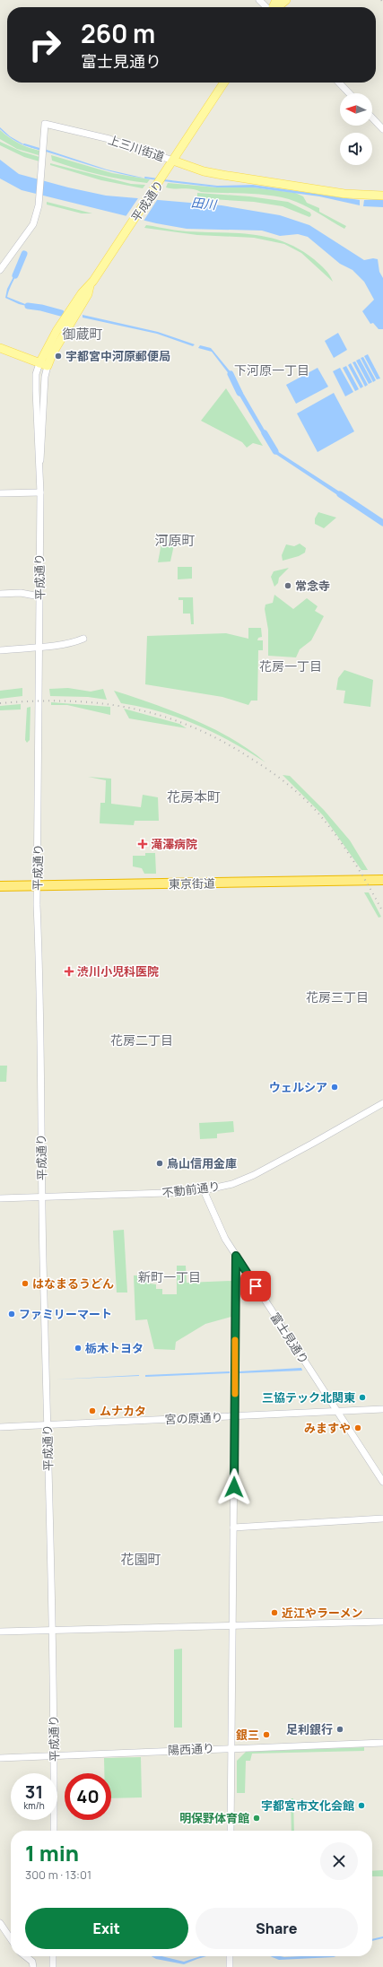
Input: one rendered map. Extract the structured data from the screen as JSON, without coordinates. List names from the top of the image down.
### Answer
{
  "streets": {
    "highway": ["東京街道"],
    "main road": ["上三川街道", "平成通り"],
    "street": [
      "不動前通り",
      "富士見通り",
      "宮の原通り",
      "陽西通り"
    ]
  },
  "crossings": [
    ["上三川街道", "平成通り"],
    ["平成通り", "東京街道"],
    ["平成通り", "不動前通り"],
    ["平成通り", "宮の原通り"],
    ["平成通り", "陽西通り"],
    ["不動前通り", "富士見通り"],
    ["富士見通り", "宮の原通り"]
  ],
  "districts": [
    "御蔵町",
    "下河原一丁目",
    "河原町",
    "花房一丁目",
    "花房本町",
    "花房三丁目",
    "花房二丁目",
    "新町一丁目",
    "花園町"
  ],
  "water": ["田川"],
  "places": {
    "other": [
      "宇都宮中河原郵便局",
      "常念寺",
      "ウェルシア",
      "烏山信用金庫",
      "はなまるうどん",
      "ファミリーマート",
      "栃木トヨタ",
      "三協テック北関東",
      "ムナカタ",
      "みますや",
      "近江やラーメン",
      "足利銀行",
      "銀三",
      "宇都宮市文化会館",
      "明保野体育館"
    ],
    "health": ["滝澤病院", "渋川小児科医院"]
  },
  "north": "left",
  "page": {
    "turn": ["260 m", "富士見通り"],
    "speed": "31 km/h",
    "limit": "40",
    "heading": ["1 min", "300 m · 13:01"],
    "buttons": ["Exit", "Share"]
  }
}
